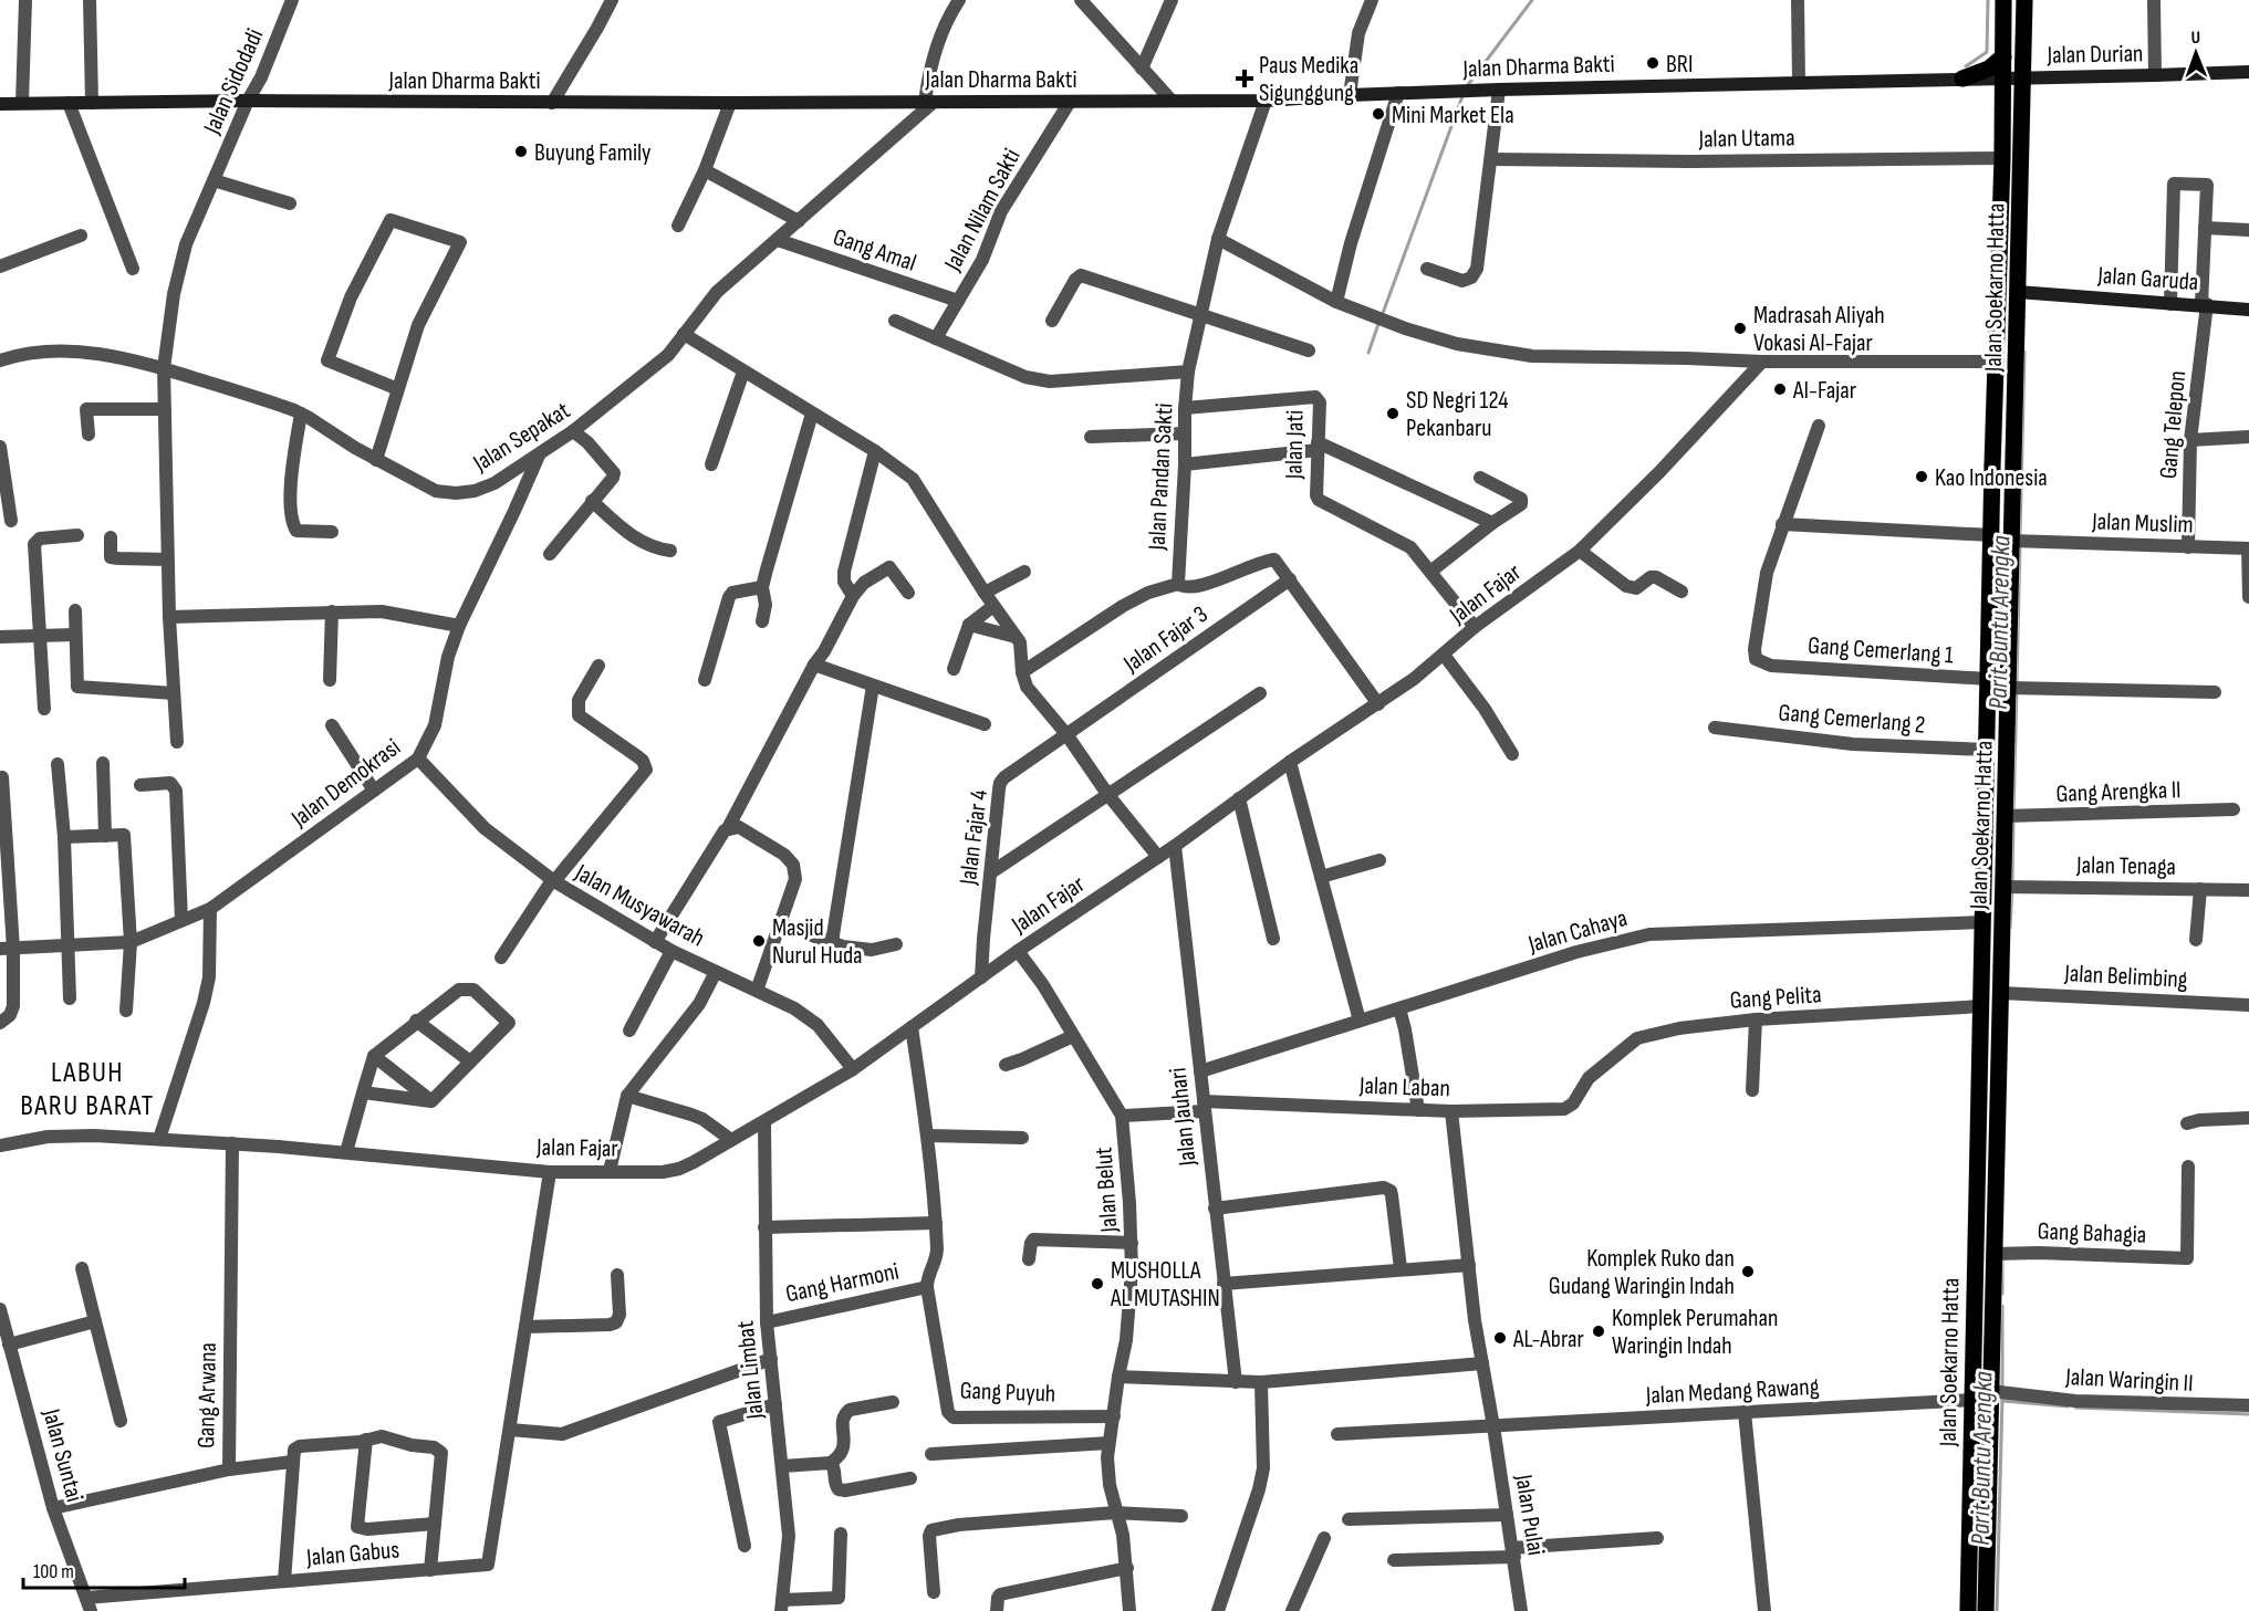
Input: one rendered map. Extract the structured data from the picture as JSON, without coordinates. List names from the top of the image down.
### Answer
{
  "streets": {
    "main road": [
      "Jalan Durian",
      "Jalan Dharma Bakti",
      "Jalan Garuda",
      "Jalan Soekarno Hatta"
    ],
    "street": [
      "Jalan Sidodadi",
      "Jalan Utama",
      "Jalan Nilam Sakti",
      "Gang Amal",
      "Gang Telepon",
      "Jalan Sepakat",
      "Jalan Jati",
      "Jalan Pandan Sakti",
      "Jalan Muslim",
      "Jalan Fajar",
      "Jalan Fajar 3",
      "Gang Cemerlang 1",
      "Gang Cemerlang 2",
      "Jalan Demokrasi",
      "Gang Arengka II",
      "Jalan Fajar 4",
      "Jalan Tenaga",
      "Jalan Musyawarah",
      "Jalan Cahaya",
      "Jalan Belimbing",
      "Gang Pelita",
      "Jalan Laban",
      "Jalan Jauhari",
      "Jalan Belut",
      "Gang Bahagia",
      "Gang Harmoni",
      "Jalan Limbat",
      "Jalan Waringin II",
      "Jalan Medang Rawang",
      "Gang Puyuh",
      "Gang Arwana",
      "Jalan Suntai",
      "Jalan Pulai",
      "Jalan Gabus"
    ]
  },
  "crossings": [
    ["Jalan Durian", "Jalan Dharma Bakti"],
    ["Jalan Durian", "Jalan Soekarno Hatta"],
    ["Jalan Dharma Bakti", "Jalan Sidodadi"],
    ["Jalan Dharma Bakti", "Jalan Nilam Sakti"],
    ["Jalan Dharma Bakti", "Jalan Soekarno Hatta"],
    ["Jalan Dharma Bakti", "Jalan Sepakat"],
    ["Jalan Dharma Bakti", "Jalan Pandan Sakti"],
    ["Jalan Sidodadi", "Jalan Sepakat"],
    ["Jalan Utama", "Jalan Soekarno Hatta"],
    ["Jalan Nilam Sakti", "Gang Amal"],
    ["Gang Amal", "Jalan Sepakat"],
    ["Jalan Garuda", "Jalan Soekarno Hatta"],
    ["Jalan Garuda", "Gang Telepon"],
    ["Jalan Soekarno Hatta", "Jalan Muslim"],
    ["Jalan Soekarno Hatta", "Gang Cemerlang 1"],
    ["Jalan Soekarno Hatta", "Gang Cemerlang 2"],
    ["Jalan Soekarno Hatta", "Gang Arengka II"],
    ["Jalan Soekarno Hatta", "Jalan Tenaga"],
    ["Jalan Soekarno Hatta", "Jalan Cahaya"],
    ["Jalan Soekarno Hatta", "Jalan Belimbing"],
    ["Jalan Soekarno Hatta", "Gang Pelita"],
    ["Jalan Soekarno Hatta", "Gang Bahagia"],
    ["Jalan Soekarno Hatta", "Jalan Waringin II"],
    ["Jalan Soekarno Hatta", "Jalan Medang Rawang"],
    ["Gang Telepon", "Jalan Muslim"],
    ["Jalan Sepakat", "Jalan Demokrasi"],
    ["Jalan Jati", "Jalan Pandan Sakti"],
    ["Jalan Jati", "Jalan Fajar"],
    ["Jalan Pandan Sakti", "Jalan Fajar"],
    ["Jalan Pandan Sakti", "Jalan Fajar 3"],
    ["Jalan Fajar", "Jalan Fajar 4"],
    ["Jalan Fajar", "Jalan Musyawarah"],
    ["Jalan Fajar", "Jalan Jauhari"],
    ["Jalan Fajar", "Jalan Belut"],
    ["Jalan Fajar", "Jalan Limbat"],
    ["Jalan Fajar", "Gang Arwana"],
    ["Jalan Fajar", "Jalan Gabus"],
    ["Jalan Fajar 3", "Jalan Fajar 4"],
    ["Jalan Demokrasi", "Jalan Musyawarah"],
    ["Jalan Cahaya", "Jalan Jauhari"],
    ["Gang Pelita", "Jalan Laban"],
    ["Jalan Laban", "Jalan Jauhari"],
    ["Jalan Laban", "Jalan Belut"],
    ["Jalan Laban", "Jalan Pulai"],
    ["Jalan Belut", "Gang Puyuh"],
    ["Gang Harmoni", "Jalan Limbat"],
    ["Gang Harmoni", "Gang Puyuh"],
    ["Jalan Medang Rawang", "Jalan Pulai"],
    ["Gang Arwana", "Jalan Suntai"],
    ["Jalan Suntai", "Jalan Gabus"]
  ],
  "districts": ["LABUH BARU BARAT"],
  "water": ["Parit Buntu Arengka"],
  "places": {
    "other": [
      "BRI",
      "Mini Market Ela",
      "Buyung Family",
      "Madrasah Aliyah Vokasi Al-Fajar",
      "Al-Fajar",
      "SD Negri 124 Pekanbaru",
      "Kao Indonesia",
      "Masjid Nurul Huda",
      "Komplek Ruko dan Gudang Waringin Indah",
      "MUSHOLLA AL MUTASHIN",
      "Komplek Perumahan Waringin Indah",
      "AL-Abrar"
    ],
    "health": ["Paus Medika Sigunggung"]
  },
  "scale_bar": "100 m",
  "north": "top"
}
